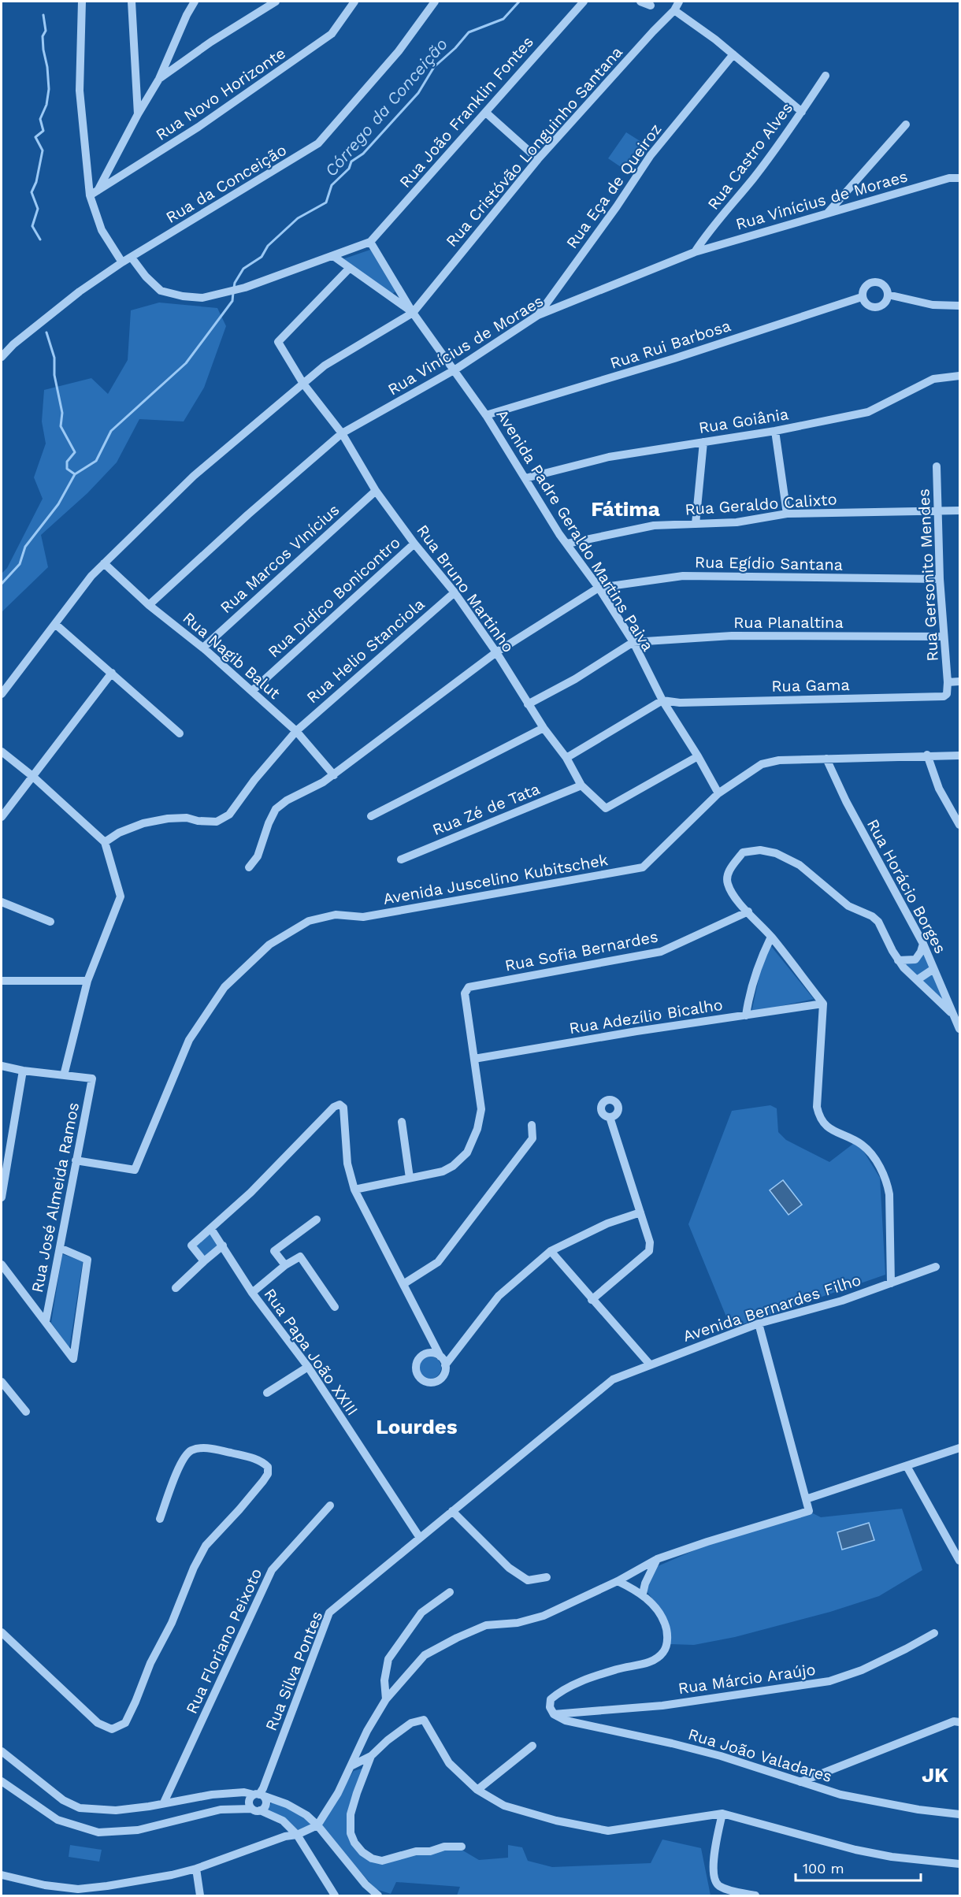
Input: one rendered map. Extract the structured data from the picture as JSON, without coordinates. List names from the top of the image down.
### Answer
{
  "streets": {
    "street": [
      "Rua Novo Horizonte",
      "Rua João Franklin Fontes",
      "Rua Cristóvão Longuinho Santana",
      "Rua Castro Alves",
      "Rua da Conceição",
      "Rua Eça de Queiroz",
      "Rua Vinícius de Moraes",
      "Rua Rui Barbosa",
      "Rua Goiânia",
      "Rua Geraldo Calixto",
      "Avenida Padre Geraldo Martins Paiva",
      "Rua Marcos VInícius",
      "Rua Egídio Santana",
      "Rua Gersonito Mendes",
      "Rua Bruno Martinho",
      "Rua Didico Bonicontro",
      "Rua Planaltina",
      "Rua Helio Stanciola",
      "Rua Nagib Balut",
      "Rua Gama",
      "Rua Zé de Tata",
      "Avenida Juscelino Kubitschek",
      "Rua Horácio Borges",
      "Rua Sofia Bernardes",
      "Rua Adezílio Bicalho",
      "Rua José Almeida Ramos",
      "Avenida Bernardes Filho",
      "Rua Papa João XXIII",
      "Rua Floriano Peixoto",
      "Rua Silva Pontes",
      "Rua Márcio Araújo",
      "Rua João Valadares"
    ]
  },
  "crossings": [
    ["Rua Cristóvão Longuinho Santana", "Avenida Padre Geraldo Martins Paiva"],
    ["Rua Cristóvão Longuinho Santana", "Rua Bruno Martinho"],
    ["Rua Cristóvão Longuinho Santana", "Rua Nagib Balut"],
    ["Rua Castro Alves", "Rua Vinícius de Moraes"],
    ["Rua Eça de Queiroz", "Rua Vinícius de Moraes"],
    ["Rua Vinícius de Moraes", "Avenida Padre Geraldo Martins Paiva"],
    ["Rua Vinícius de Moraes", "Rua Bruno Martinho"],
    ["Rua Vinícius de Moraes", "Rua Nagib Balut"],
    ["Rua Rui Barbosa", "Avenida Padre Geraldo Martins Paiva"],
    ["Rua Goiânia", "Avenida Padre Geraldo Martins Paiva"],
    ["Rua Geraldo Calixto", "Avenida Padre Geraldo Martins Paiva"],
    ["Rua Geraldo Calixto", "Rua Gersonito Mendes"],
    ["Avenida Padre Geraldo Martins Paiva", "Rua Egídio Santana"],
    ["Avenida Padre Geraldo Martins Paiva", "Rua Bruno Martinho"],
    ["Avenida Padre Geraldo Martins Paiva", "Rua Planaltina"],
    ["Avenida Padre Geraldo Martins Paiva", "Rua Gama"],
    ["Avenida Padre Geraldo Martins Paiva", "Avenida Juscelino Kubitschek"],
    ["Rua Marcos VInícius", "Rua Bruno Martinho"],
    ["Rua Marcos VInícius", "Rua Nagib Balut"],
    ["Rua Egídio Santana", "Rua Gersonito Mendes"],
    ["Rua Gersonito Mendes", "Rua Planaltina"],
    ["Rua Gersonito Mendes", "Rua Gama"],
    ["Rua Bruno Martinho", "Rua Didico Bonicontro"],
    ["Rua Bruno Martinho", "Rua Helio Stanciola"],
    ["Rua Bruno Martinho", "Rua Zé de Tata"],
    ["Rua Didico Bonicontro", "Rua Nagib Balut"],
    ["Rua Helio Stanciola", "Rua Nagib Balut"],
    ["Avenida Juscelino Kubitschek", "Rua Horácio Borges"],
    ["Avenida Juscelino Kubitschek", "Rua José Almeida Ramos"],
    ["Rua Sofia Bernardes", "Rua Adezílio Bicalho"],
    ["Avenida Bernardes Filho", "Rua Papa João XXIII"],
    ["Avenida Bernardes Filho", "Rua Silva Pontes"],
    ["Rua Papa João XXIII", "Rua Silva Pontes"],
    ["Rua Márcio Araújo", "Rua João Valadares"]
  ],
  "districts": ["Fátima", "Lourdes", "JK"],
  "water": ["Córrego da Conceição"],
  "scale_bar": "100 m"
}
